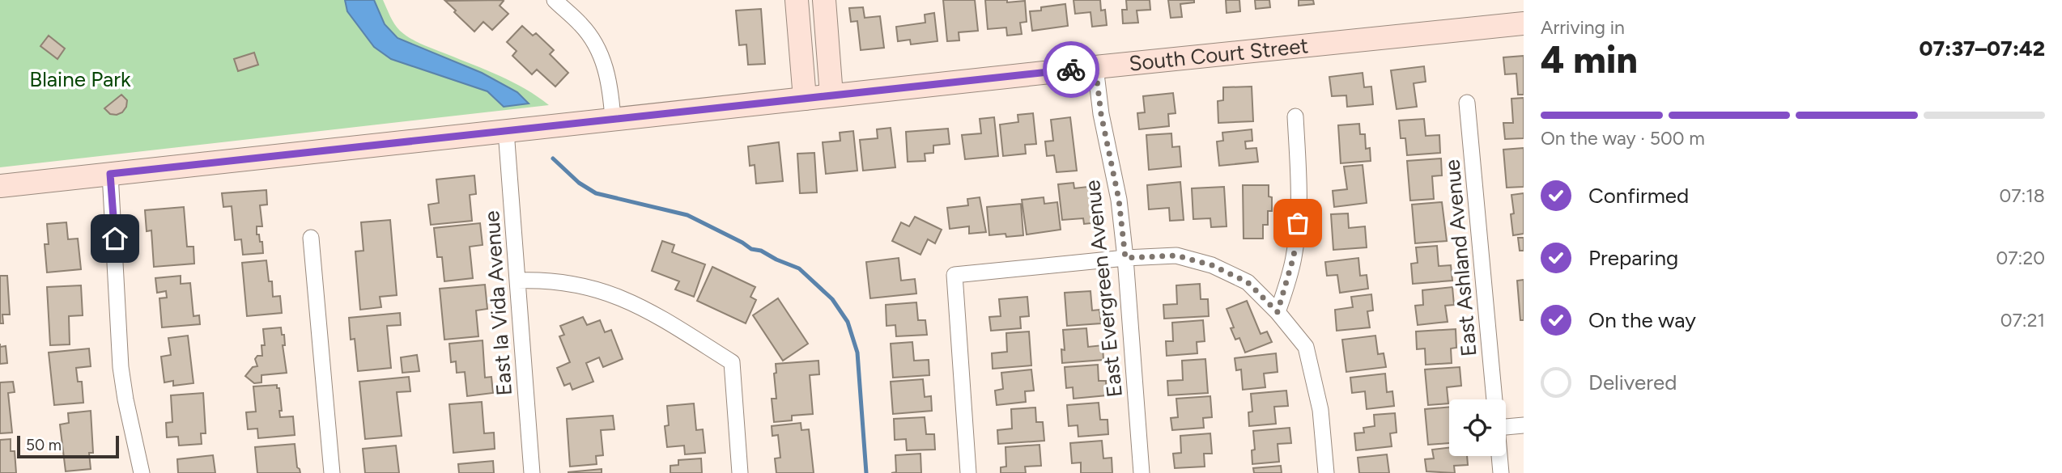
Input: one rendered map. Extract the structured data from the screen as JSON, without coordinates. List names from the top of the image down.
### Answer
{
  "streets": {
    "street": [
      "South Court Street",
      "East Ashland Avenue",
      "East Evergreen Avenue",
      "East la Vida Avenue"
    ]
  },
  "crossings": [
    ["South Court Street", "East Evergreen Avenue"],
    ["South Court Street", "East la Vida Avenue"]
  ],
  "parks": ["Blaine Park"],
  "scale_bar": "50 m",
  "page": {
    "heading": ["4 min", "Arriving in", "07:37–07:42"],
    "bar": "On the way · 500 m",
    "list": [
      ["Confirmed", "07:18"],
      ["Preparing", "07:20"],
      ["On the way", "07:21"],
      "Delivered"
    ],
    "scale": "50 m"
  }
}
